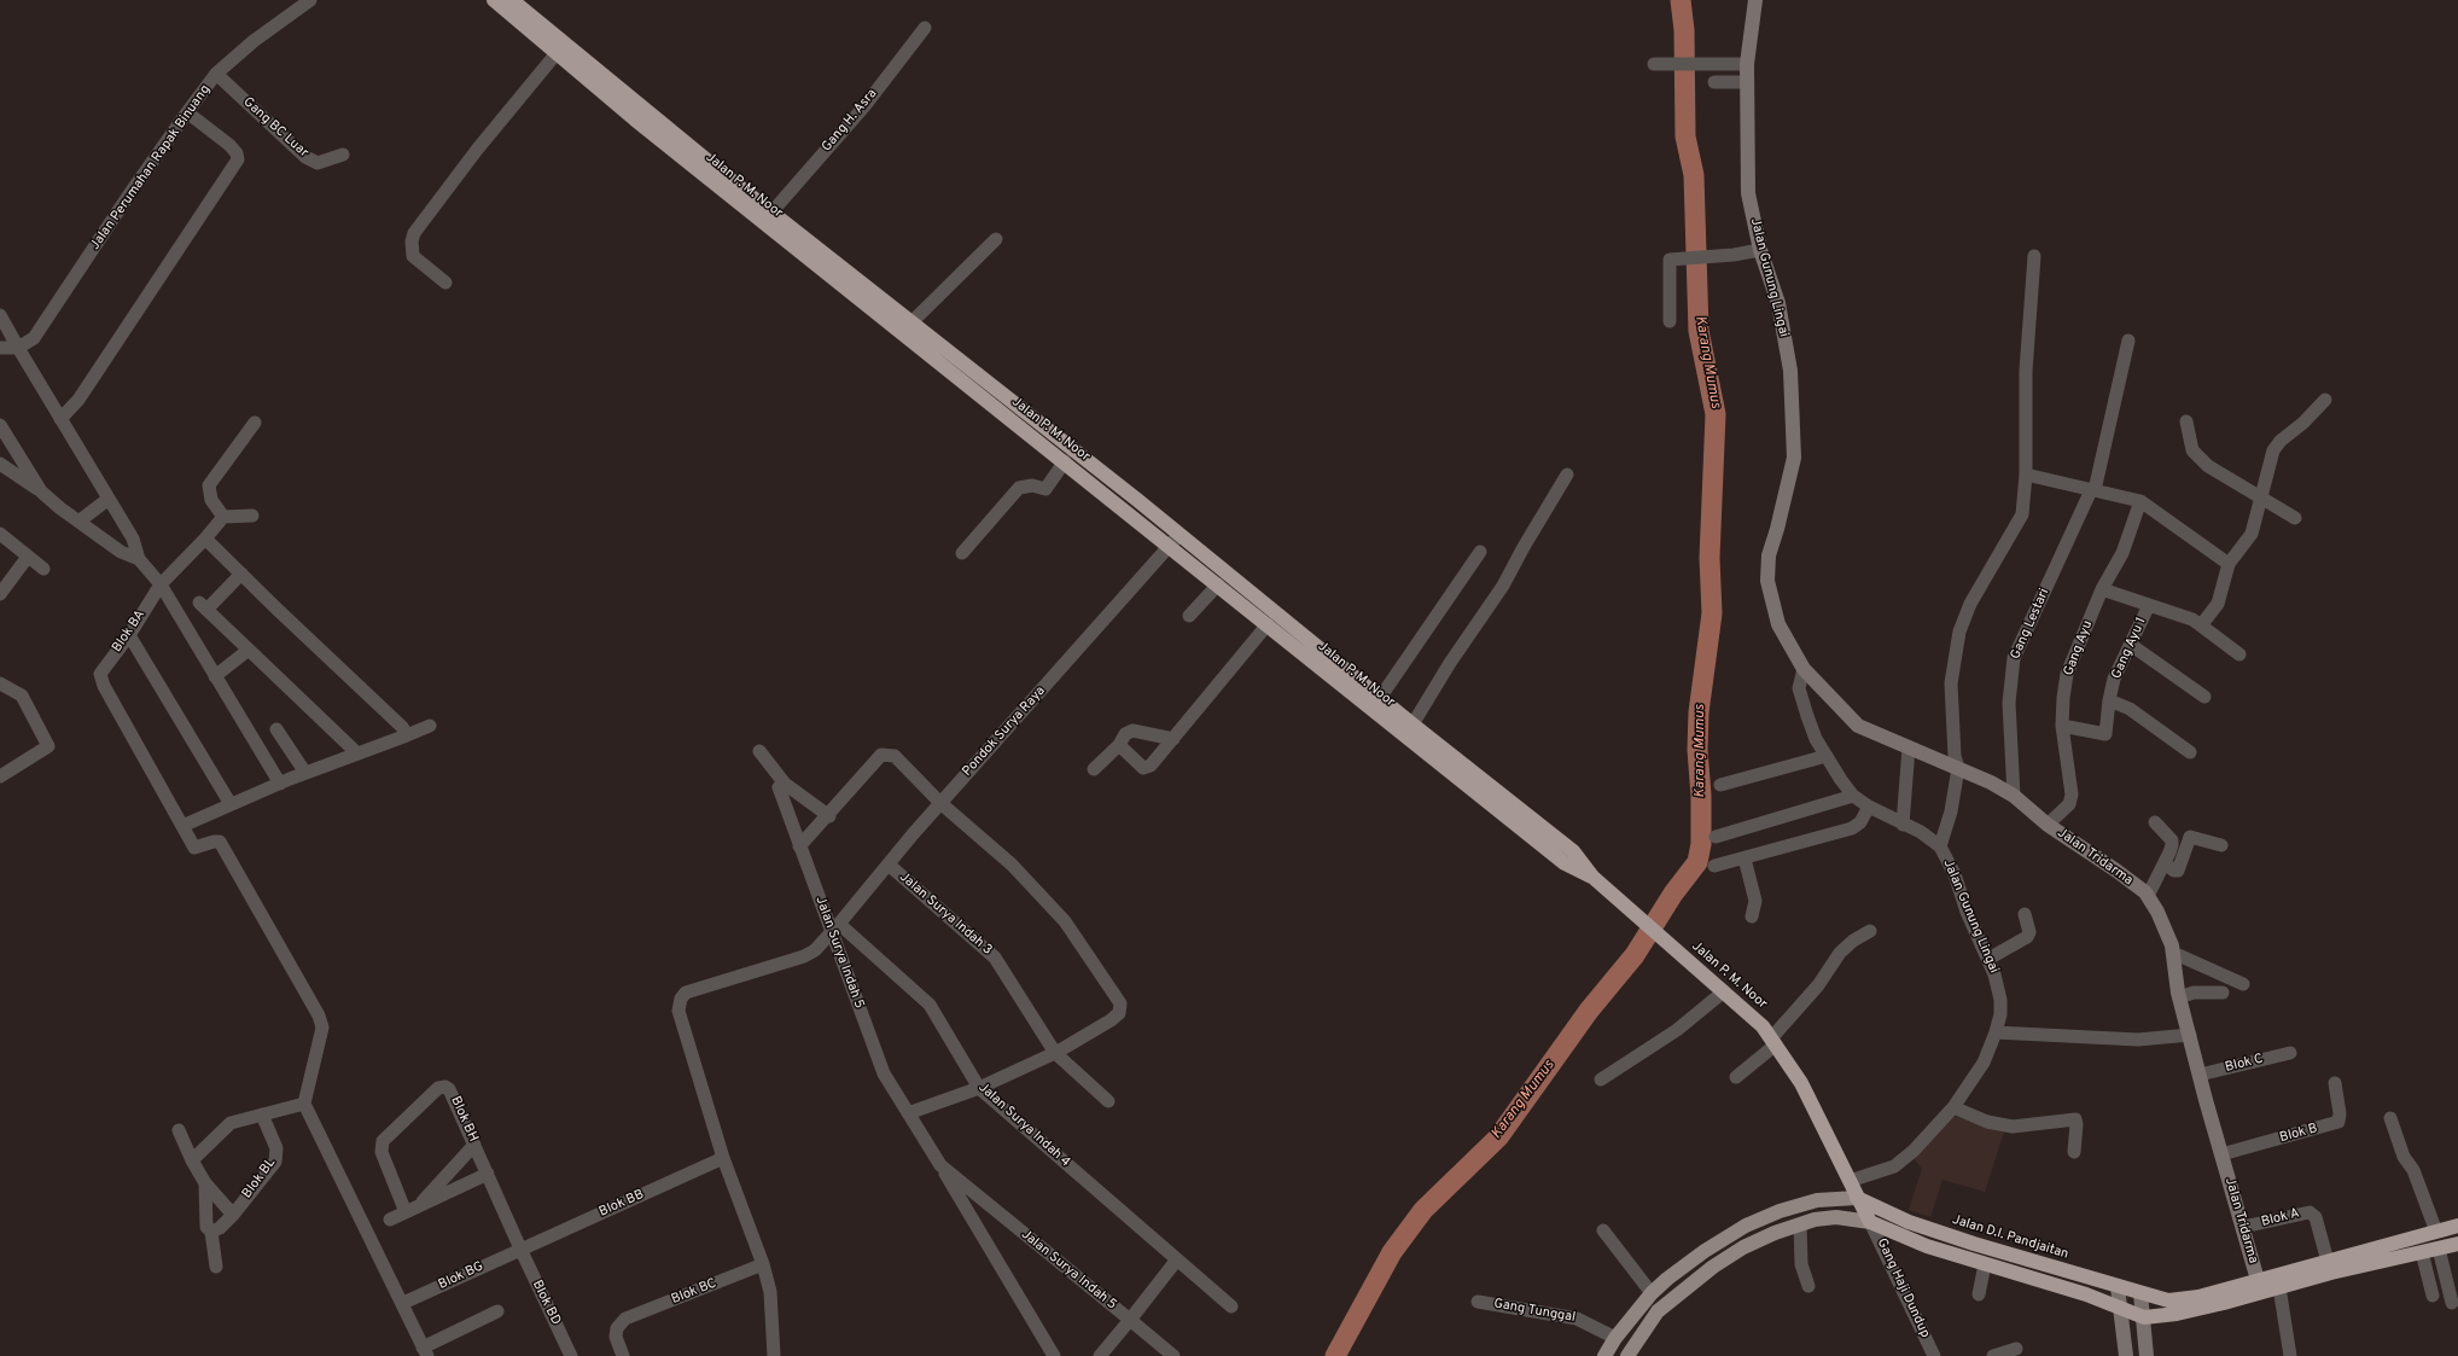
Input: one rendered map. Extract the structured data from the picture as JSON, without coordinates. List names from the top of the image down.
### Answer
{
  "streets": {
    "highway": ["Jalan P. M. Noor", "Jalan D.I. Pandjaitan"],
    "street": [
      "Gang H. Asra",
      "Gang BC Luar",
      "Jalan Perumahan Rapak Binuang",
      "Jalan Gunung Lingai",
      "Gang Lestari",
      "Blok BA",
      "Gang Ayu",
      "Gang Ayu 1",
      "Pondok Surya Raya",
      "Jalan Tridarma",
      "Jalan Surya Indah 3",
      "Jalan Surya Indah 5",
      "Blok C",
      "Blok BH",
      "Jalan Surya Indah 4",
      "Blok B",
      "Blok BL",
      "Blok BB",
      "Blok A",
      "Blok BG",
      "Gang Haji Dundup",
      "Blok BC",
      "Blok BD",
      "Gang Tunggal"
    ]
  },
  "crossings": [
    ["Gang H. Asra", "Jalan P. M. Noor"],
    ["Gang BC Luar", "Jalan Perumahan Rapak Binuang"],
    ["Jalan P. M. Noor", "Jalan Gunung Lingai"],
    ["Jalan P. M. Noor", "Pondok Surya Raya"],
    ["Jalan P. M. Noor", "Jalan D.I. Pandjaitan"],
    ["Jalan P. M. Noor", "Gang Haji Dundup"],
    ["Jalan Gunung Lingai", "Jalan Tridarma"],
    ["Gang Lestari", "Jalan Tridarma"],
    ["Gang Ayu", "Gang Ayu 1"],
    ["Gang Ayu", "Jalan Tridarma"],
    ["Pondok Surya Raya", "Jalan Surya Indah 3"],
    ["Pondok Surya Raya", "Jalan Surya Indah 5"],
    ["Pondok Surya Raya", "Jalan Surya Indah 4"],
    ["Pondok Surya Raya", "Blok BB"],
    ["Jalan Tridarma", "Blok C"],
    ["Jalan Tridarma", "Blok B"],
    ["Jalan Tridarma", "Blok A"],
    ["Jalan Tridarma", "Jalan D.I. Pandjaitan"],
    ["Jalan Surya Indah 5", "Jalan Surya Indah 4"],
    ["Blok BH", "Blok BB"],
    ["Blok BH", "Blok BG"],
    ["Blok BH", "Blok BD"],
    ["Blok BB", "Blok BG"],
    ["Blok BB", "Blok BD"],
    ["Blok A", "Jalan D.I. Pandjaitan"],
    ["Jalan D.I. Pandjaitan", "Gang Haji Dundup"],
    ["Jalan D.I. Pandjaitan", "Gang Tunggal"],
    ["Blok BG", "Blok BD"]
  ],
  "water": ["Karang Mumus"]
}
